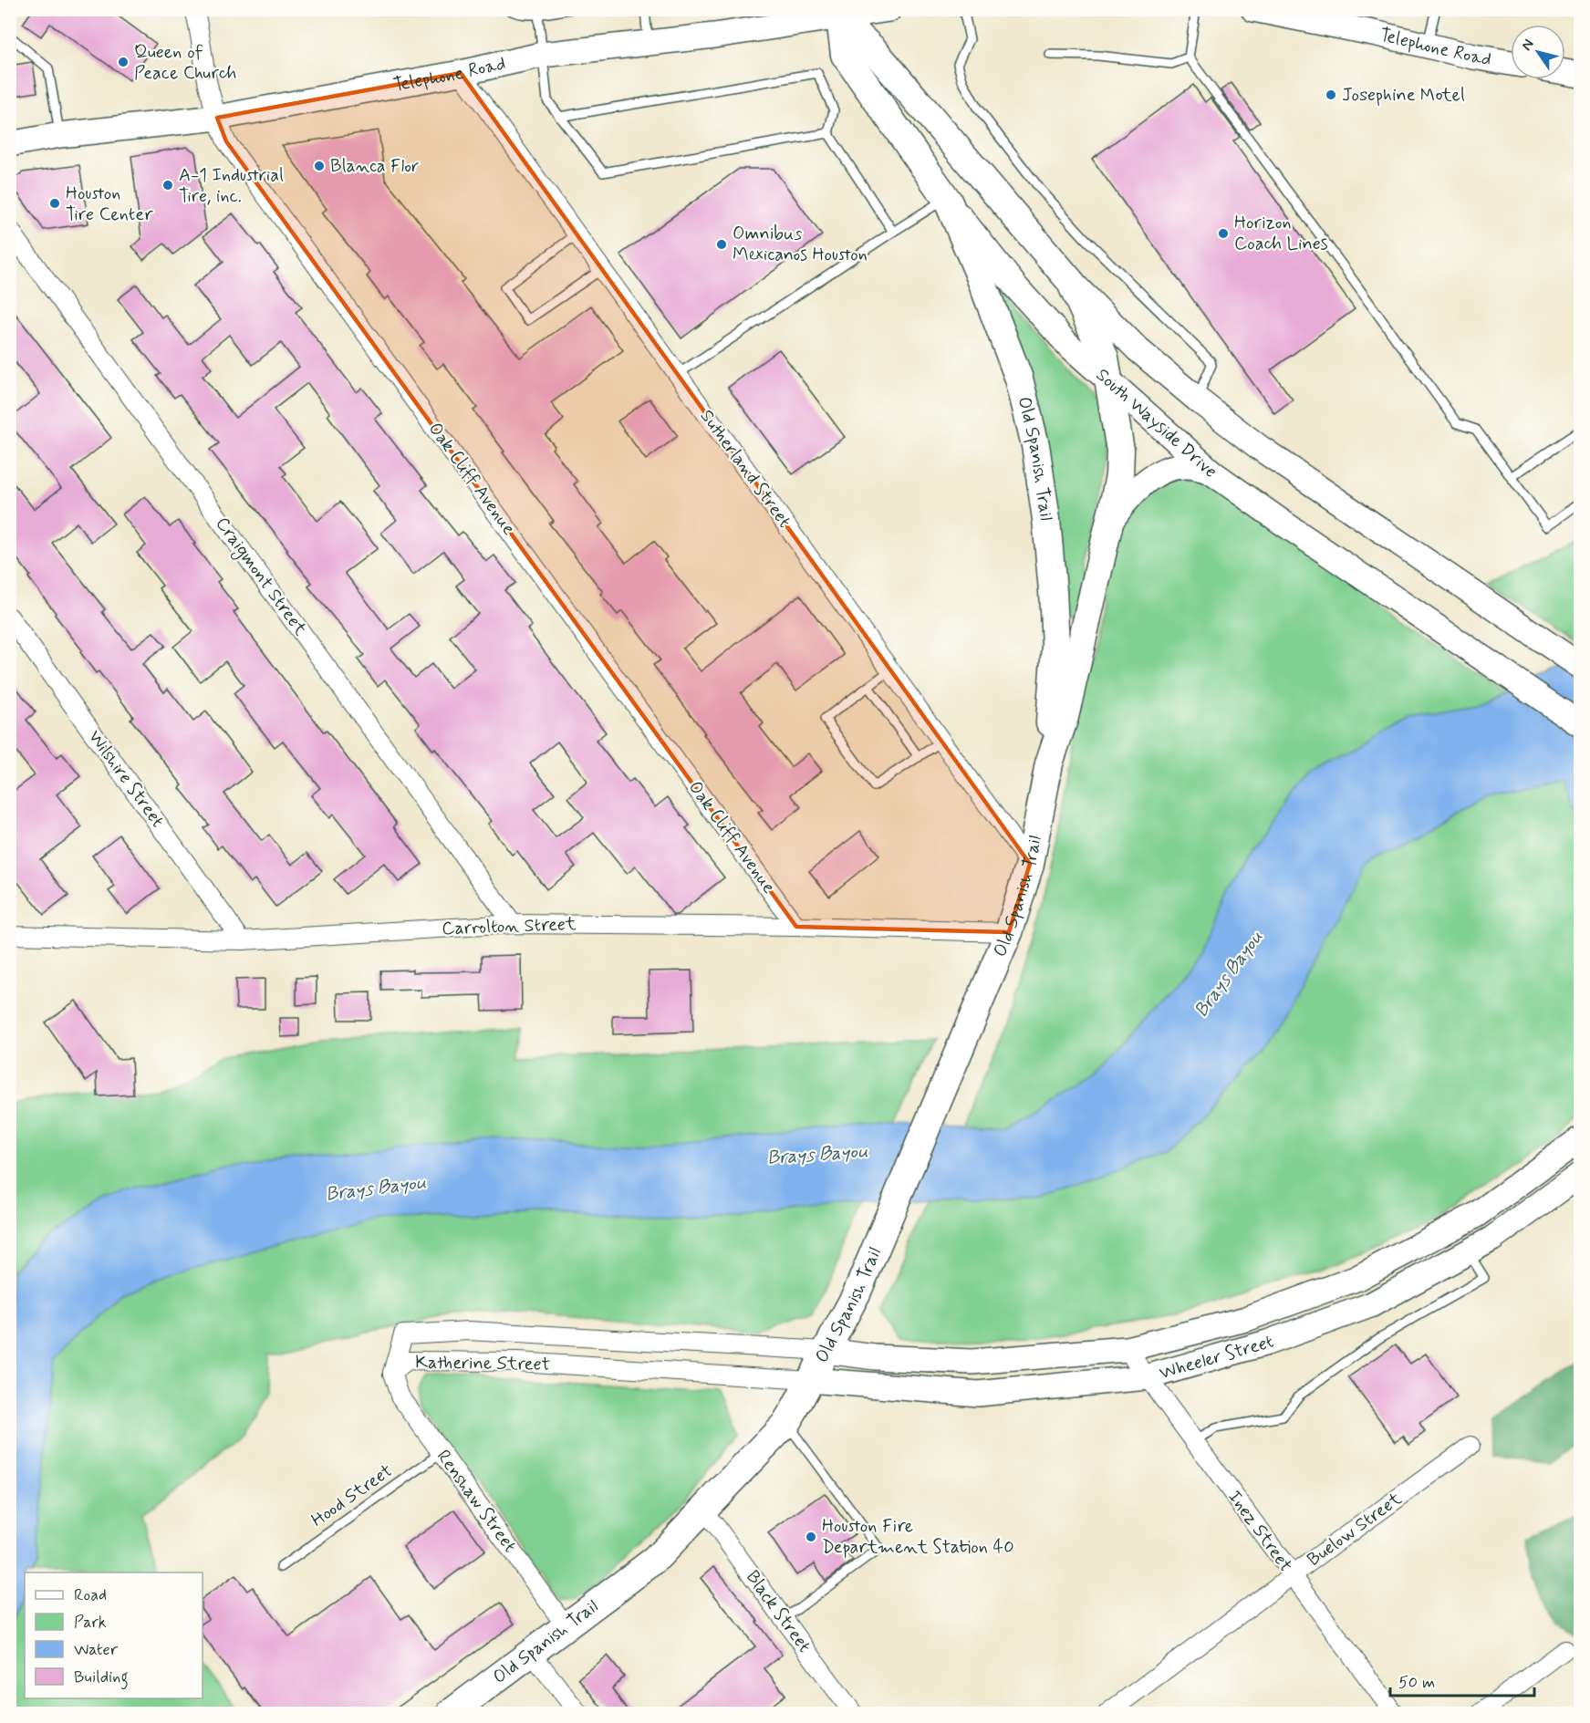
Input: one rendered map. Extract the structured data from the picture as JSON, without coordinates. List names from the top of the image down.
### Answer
{
  "streets": {
    "main road": [
      "Telephone Road",
      "South Wayside Drive",
      "Old Spanish Trail",
      "Wheeler Street"
    ],
    "street": [
      "Sutherland Street",
      "Oak Cliff Avenue",
      "Craigmont Street",
      "Wilshire Street",
      "Carrolton Street",
      "Katherine Street",
      "Renshaw Street",
      "Buelow Street",
      "Inez Street",
      "Black Street"
    ],
    "lane": ["Hood Street"]
  },
  "crossings": [
    ["Telephone Road", "South Wayside Drive"],
    ["Telephone Road", "Sutherland Street"],
    ["Telephone Road", "Oak Cliff Avenue"],
    ["South Wayside Drive", "Old Spanish Trail"],
    ["Old Spanish Trail", "Sutherland Street"],
    ["Old Spanish Trail", "Carrolton Street"],
    ["Old Spanish Trail", "Wheeler Street"],
    ["Old Spanish Trail", "Katherine Street"],
    ["Old Spanish Trail", "Renshaw Street"],
    ["Old Spanish Trail", "Black Street"],
    ["Oak Cliff Avenue", "Carrolton Street"],
    ["Craigmont Street", "Carrolton Street"],
    ["Wilshire Street", "Carrolton Street"],
    ["Wheeler Street", "Katherine Street"],
    ["Wheeler Street", "Inez Street"],
    ["Katherine Street", "Renshaw Street"],
    ["Hood Street", "Renshaw Street"],
    ["Buelow Street", "Inez Street"]
  ],
  "water": ["Brays Bayou"],
  "places": [
    "Queen of Peace Church",
    "Josephine Motel",
    "Blanca Flor",
    "A-1 Industrial Tire, inc.",
    "Houston Tire Center",
    "Horizon Coach Lines",
    "Omnibus Mexicanos Houston",
    "Houston Fire Department Station 40"
  ],
  "legend": [
    "Road",
    "Park",
    "Water",
    "Building"
  ],
  "scale_bar": "50 m",
  "north": "top left"
}
